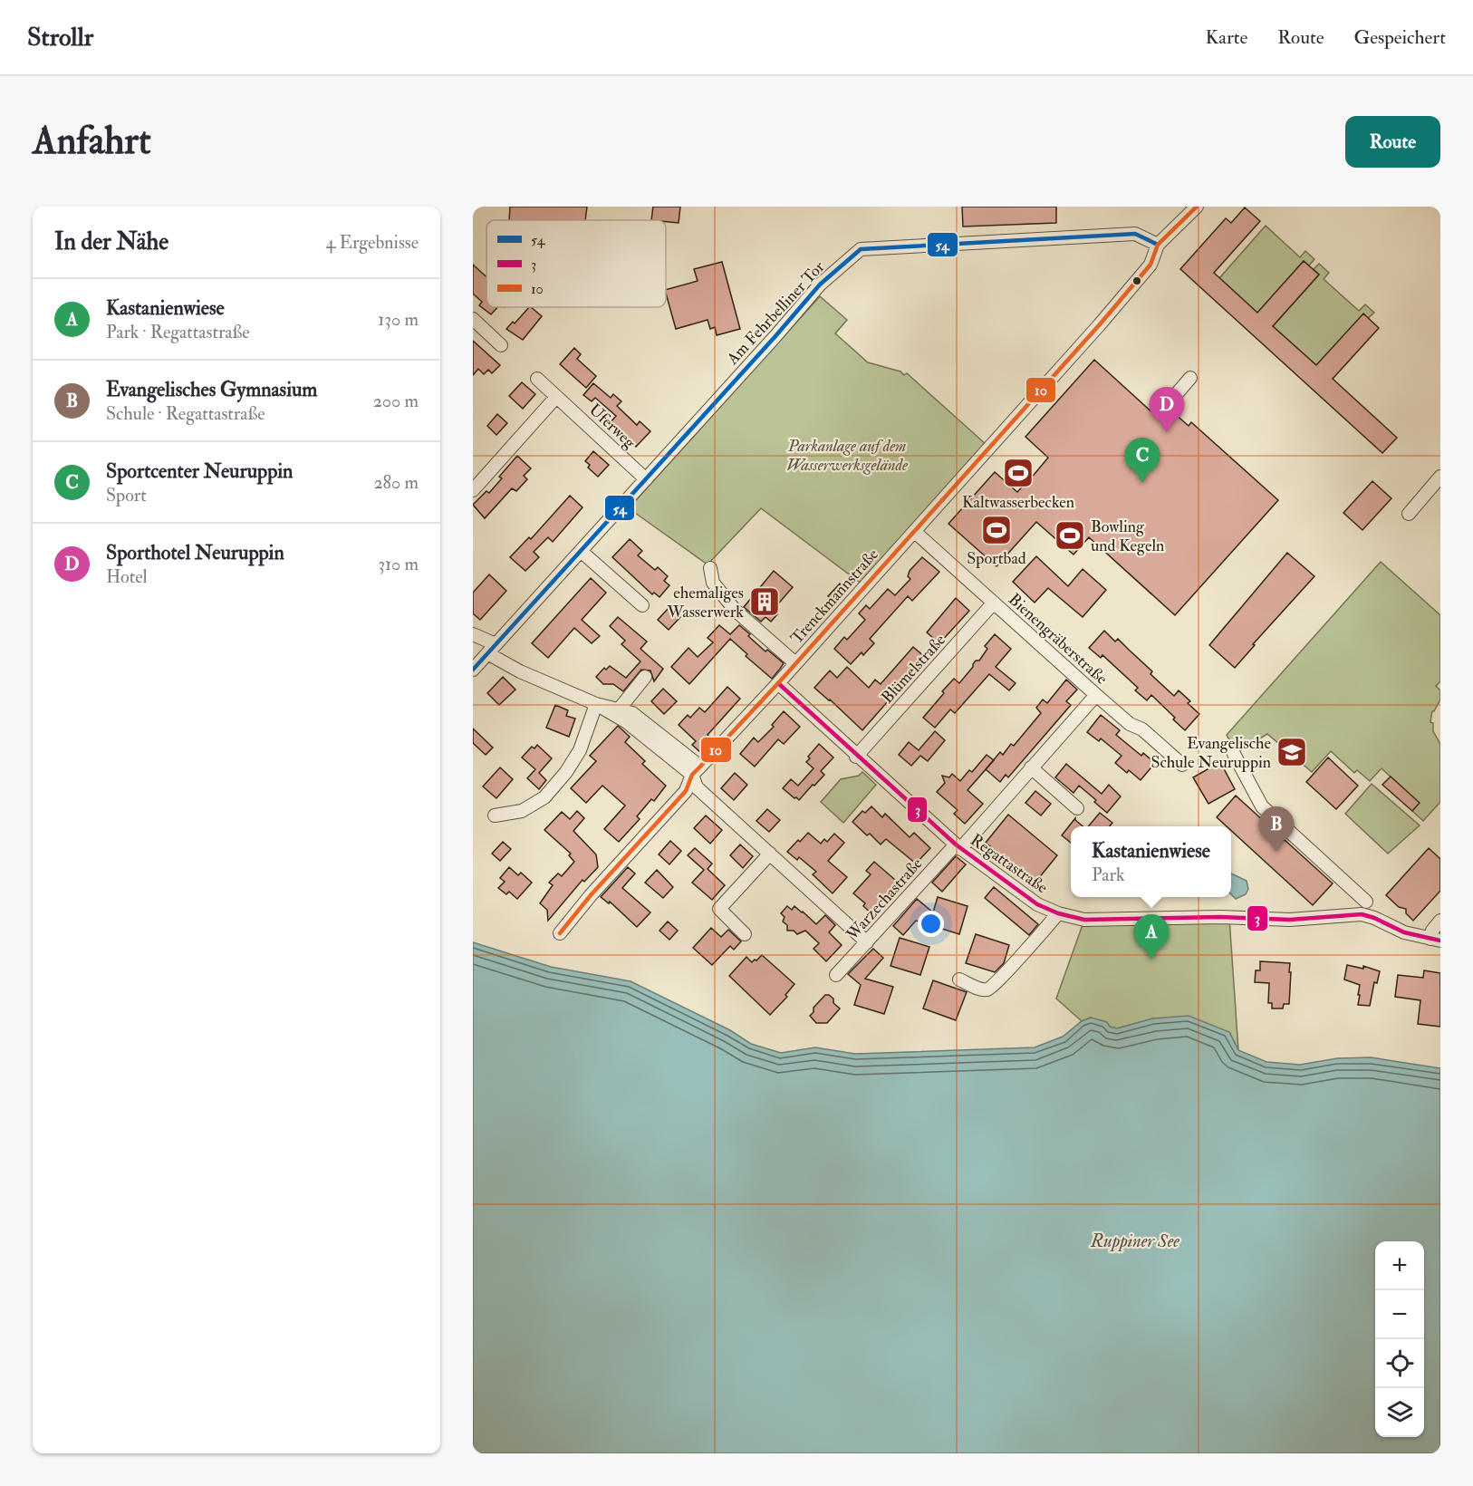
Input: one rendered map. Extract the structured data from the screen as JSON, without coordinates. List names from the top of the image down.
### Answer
{
  "streets": {
    "street": [
      "Am Fehrbelliner Tor",
      "Uferweg",
      "Trenckmannstraße",
      "Bienengräberstraße",
      "Blümelstraße",
      "Regattastraße",
      "Warzechastraße"
    ]
  },
  "crossings": [
    ["Am Fehrbelliner Tor", "Uferweg"],
    ["Am Fehrbelliner Tor", "Trenckmannstraße"],
    ["Trenckmannstraße", "Bienengräberstraße"],
    ["Trenckmannstraße", "Regattastraße"],
    ["Bienengräberstraße", "Blümelstraße"],
    ["Bienengräberstraße", "Warzechastraße"],
    ["Blümelstraße", "Regattastraße"],
    ["Regattastraße", "Warzechastraße"]
  ],
  "water": ["Ruppiner See"],
  "parks": ["Parkanlage auf dem Wasserwerksgelände"],
  "places": {
    "sports": ["Kaltwasserbecken", "Sportbad", "Bowling und Kegeln"],
    "building": ["ehemaliges Wasserwerk"],
    "school or university": ["Evangelische Schule Neuruppin"]
  },
  "lines": ["transit line 10", "transit line 54", "transit line 3"],
  "legend": ["54", "3", "10"],
  "page": {
    "header": "Strollr",
    "nav": ["Karte", "Route", "Gespeichert"],
    "buttons": "Route",
    "title": "Anfahrt",
    "heading": ["In der Nähe", "4 Ergebnisse"],
    "list": [
      {
        "mark": "A",
        "name": "Kastanienwiese",
        "note": "Park · Regattastraße",
        "value": "130 m"
      },
      {
        "mark": "B",
        "name": "Evangelisches Gymnasium",
        "note": "Schule · Regattastraße",
        "value": "200 m"
      },
      {
        "mark": "C",
        "name": "Sportcenter Neuruppin",
        "note": "Sport",
        "value": "280 m"
      },
      {
        "mark": "D",
        "name": "Sporthotel Neuruppin",
        "note": "Hotel",
        "value": "310 m"
      }
    ],
    "pins": [
      "D",
      "C",
      "B",
      "A"
    ],
    "popup": ["Kastanienwiese", "Park"],
    "map_buttons": ["+", "−"]
  }
}
